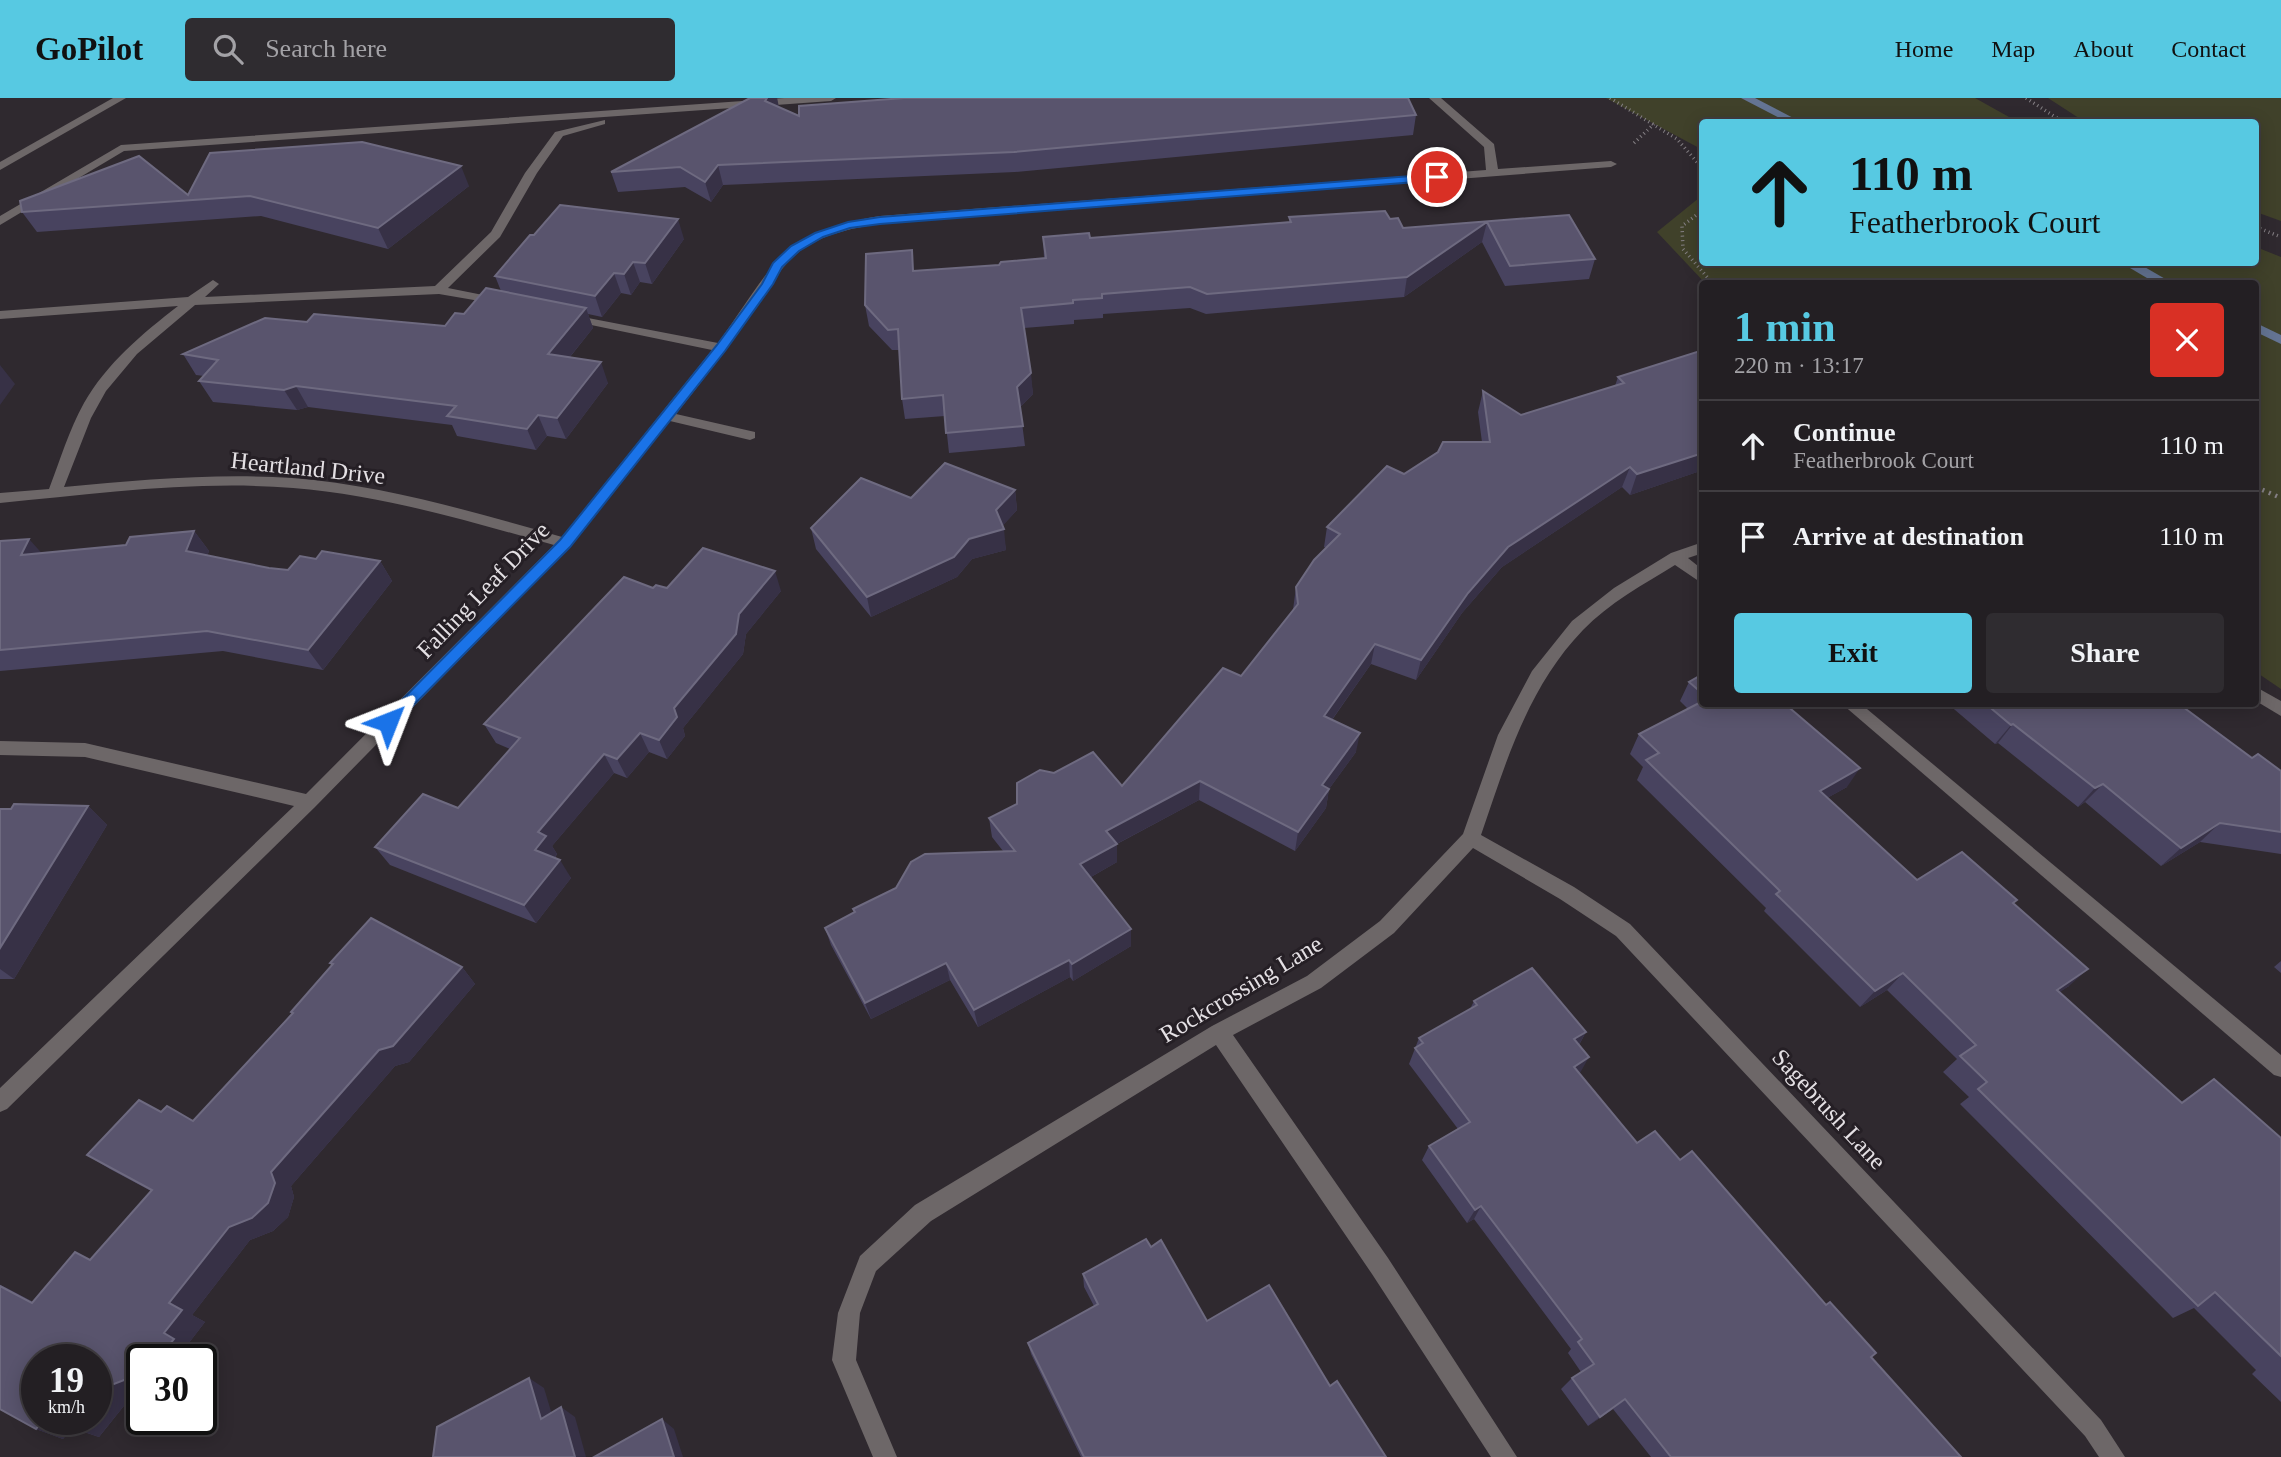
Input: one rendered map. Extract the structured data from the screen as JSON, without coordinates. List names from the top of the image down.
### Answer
{
  "streets": {
    "street": [
      "Heartland Drive",
      "Falling Leaf Drive",
      "Rockcrossing Lane",
      "Sagebrush Lane"
    ]
  },
  "crossings": [
    ["Heartland Drive", "Falling Leaf Drive"],
    ["Rockcrossing Lane", "Sagebrush Lane"]
  ],
  "page": {
    "header": "GoPilot",
    "search": "Search here",
    "nav": [
      "Home",
      "Map",
      "About",
      "Contact"
    ],
    "turn": ["110 m", "Featherbrook Court"],
    "heading": ["1 min", "220 m · 13:17"],
    "list": [
      {
        "name": "Continue",
        "note": "Featherbrook Court",
        "value": "110 m"
      },
      {
        "name": "Arrive at destination",
        "value": "110 m"
      }
    ],
    "buttons": ["Exit", "Share"],
    "speed": "19 km/h",
    "limit": "30"
  }
}
